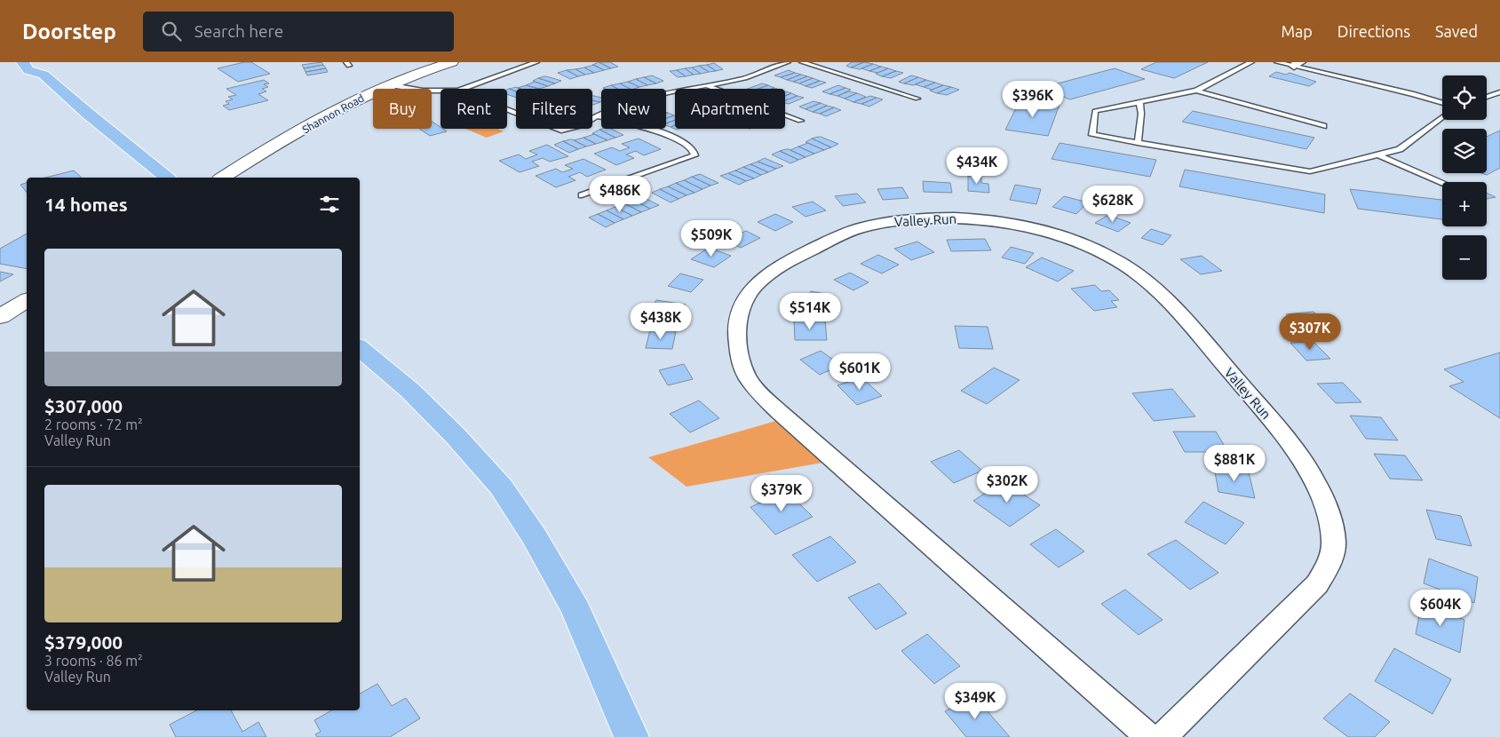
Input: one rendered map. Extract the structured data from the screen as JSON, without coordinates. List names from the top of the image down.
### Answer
{
  "streets": {
    "street": ["Shannon Road", "Valley Run"]
  },
  "page": {
    "header": "Doorstep",
    "search": "Search here",
    "nav": ["Map", "Directions", "Saved"],
    "map_buttons": ["+", "−"],
    "price": [
      "$396K",
      "$434K",
      "$486K",
      "$628K",
      "$509K",
      "$514K",
      "$438K",
      "$307K",
      "$601K",
      "$881K",
      "$302K",
      "$379K",
      "$604K",
      "$349K"
    ],
    "chip": [
      "Buy",
      "Rent",
      "Filters",
      "New",
      "Apartment"
    ],
    "heading": "14 homes",
    "list": [
      {
        "name": "$307,000",
        "note": "2 rooms · 72 m² · Valley Run"
      },
      {
        "name": "$379,000",
        "note": "3 rooms · 86 m² · Valley Run"
      }
    ]
  }
}
